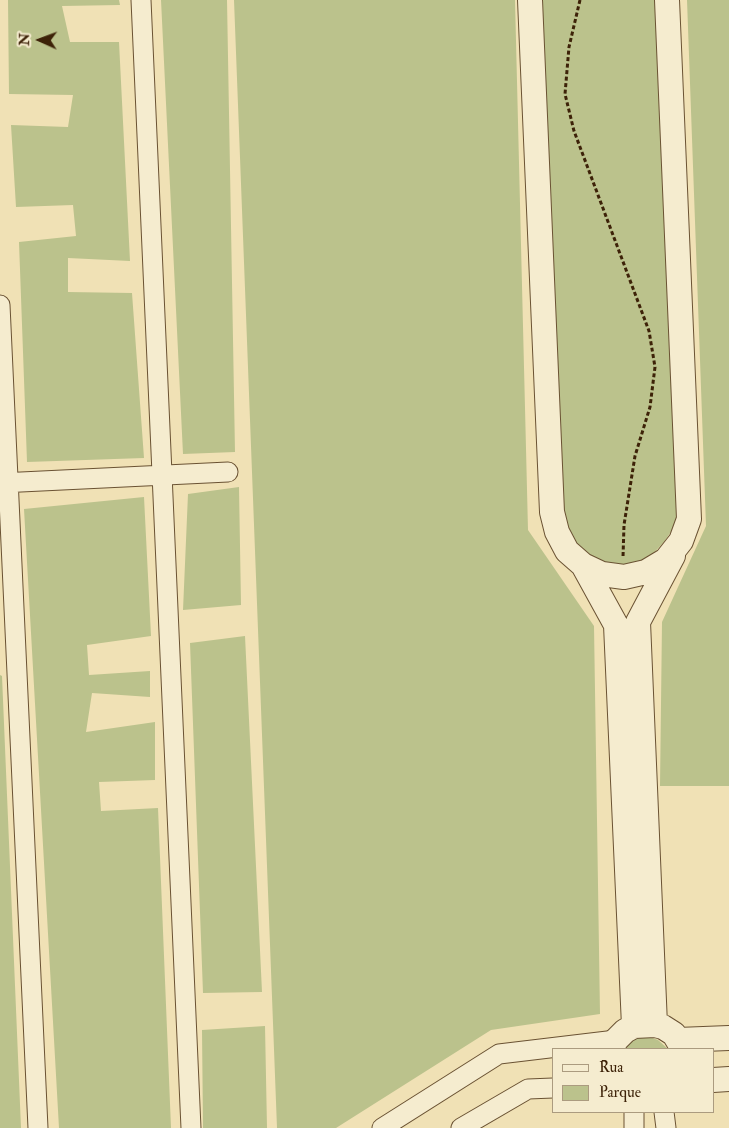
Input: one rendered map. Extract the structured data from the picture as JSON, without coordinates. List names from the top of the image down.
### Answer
{
  "legend": ["Rua", "Parque"],
  "north": "left"
}
